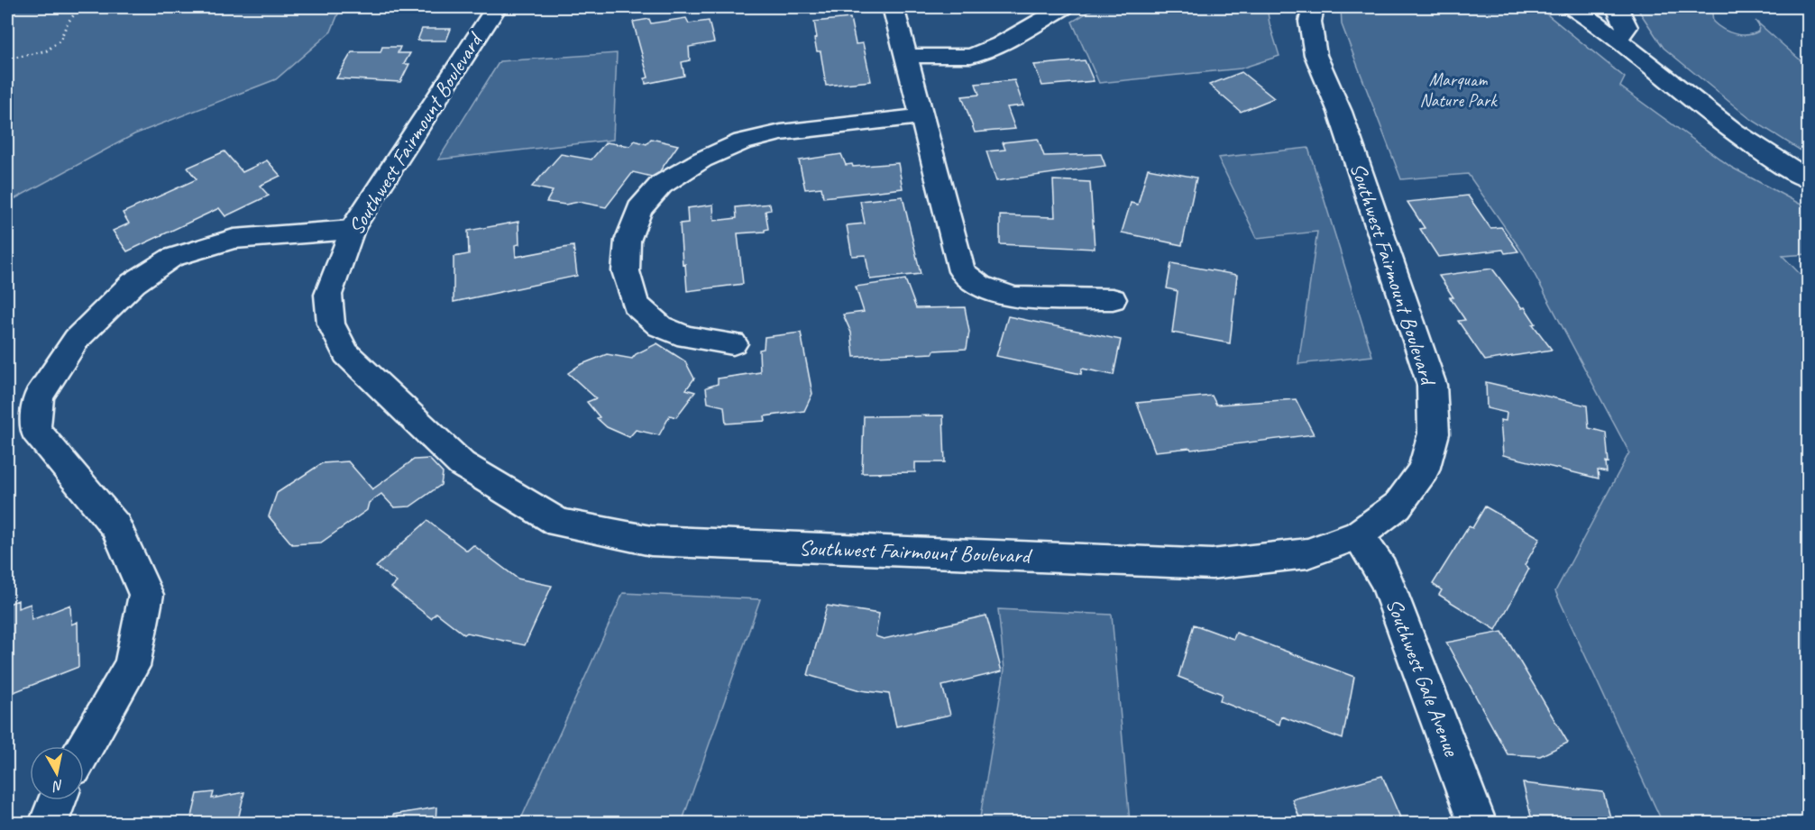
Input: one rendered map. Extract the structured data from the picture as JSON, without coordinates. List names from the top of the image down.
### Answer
{
  "streets": {
    "street": ["Southwest Fairmount Boulevard", "Southwest Gale Avenue"]
  },
  "crossings": [
    ["Southwest Fairmount Boulevard", "Southwest Gale Avenue"]
  ],
  "parks": ["Marquam Nature Park"],
  "north": "bottom"
}
